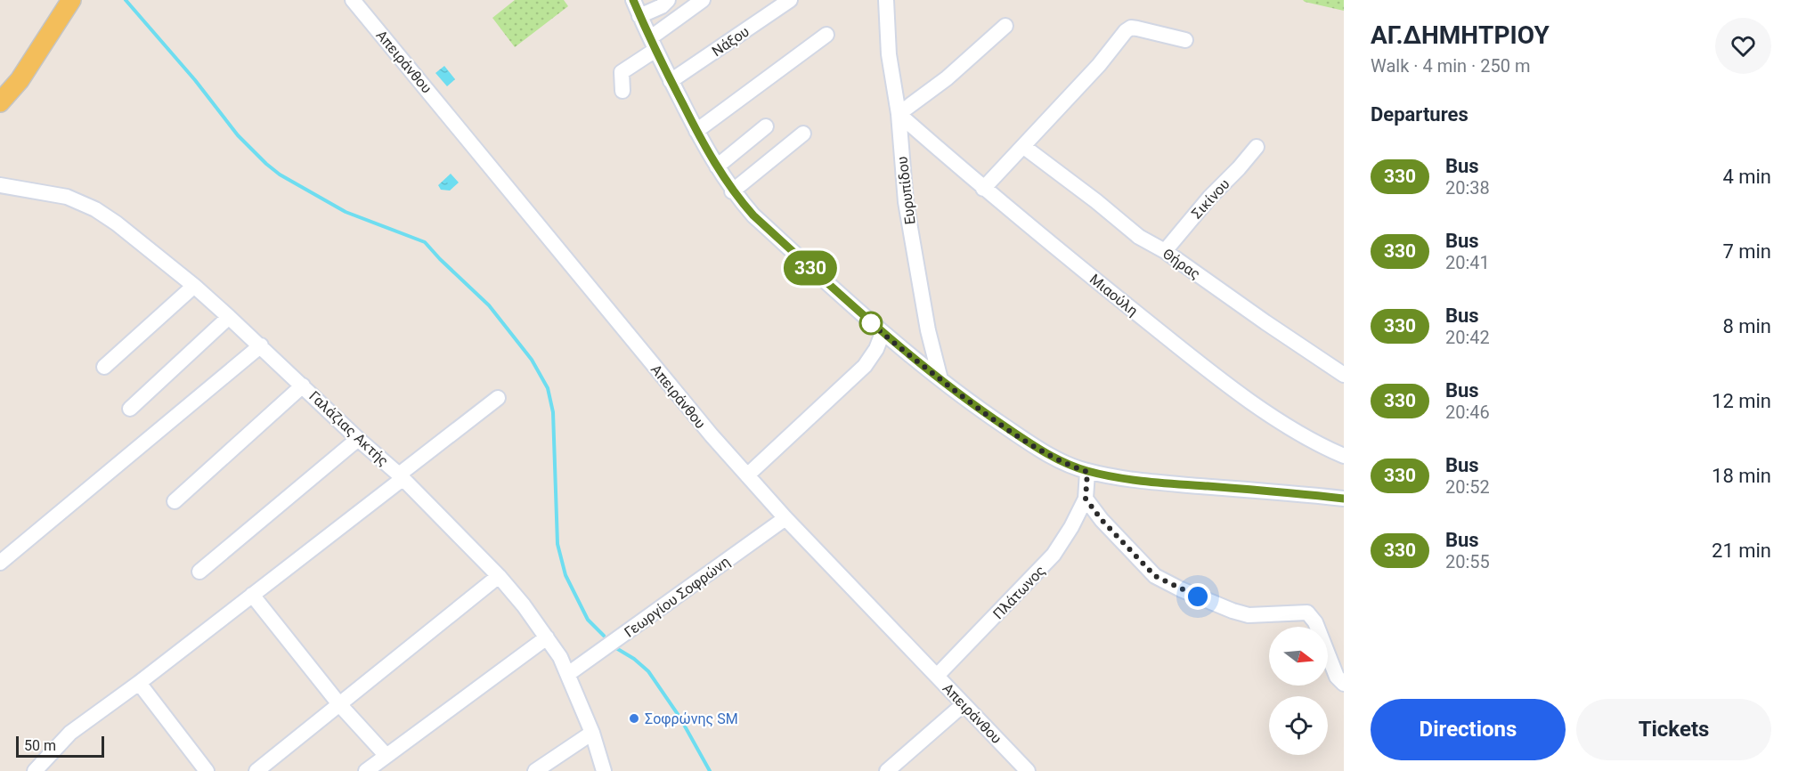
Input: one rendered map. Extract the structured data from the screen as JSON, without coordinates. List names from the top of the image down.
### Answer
{
  "streets": {
    "street": [
      "Νάξου",
      "Απειράνθου",
      "Ευρυπίδου",
      "Σικίνου",
      "Θήρας",
      "Μιαούλη",
      "Γαλάζιας Ακτής",
      "Πλάτωνος",
      "Γεωργίου Σοφρώνη"
    ]
  },
  "crossings": [
    ["Απειράνθου", "Πλάτωνος"],
    ["Απειράνθου", "Γεωργίου Σοφρώνη"],
    ["Ευρυπίδου", "Μιαούλη"],
    ["Σικίνου", "Θήρας"],
    ["Γαλάζιας Ακτής", "Γεωργίου Σοφρώνη"]
  ],
  "places": ["Σοφρώνης SM"],
  "lines": ["bus line 330"],
  "scale_bar": "50 m",
  "north": "right",
  "page": {
    "on_map": "330",
    "heading": [
      ["ΑΓ.ΔΗΜΗΤΡΙΟΥ", "Walk · 4 min · 250 m"],
      "Departures"
    ],
    "list": [
      {
        "mark": "330",
        "name": "Bus",
        "note": "20:38",
        "value": "4 min"
      },
      {
        "mark": "330",
        "name": "Bus",
        "note": "20:41",
        "value": "7 min"
      },
      {
        "mark": "330",
        "name": "Bus",
        "note": "20:42",
        "value": "8 min"
      },
      {
        "mark": "330",
        "name": "Bus",
        "note": "20:46",
        "value": "12 min"
      },
      {
        "mark": "330",
        "name": "Bus",
        "note": "20:52",
        "value": "18 min"
      },
      {
        "mark": "330",
        "name": "Bus",
        "note": "20:55",
        "value": "21 min"
      }
    ],
    "buttons": ["Directions", "Tickets"],
    "scale": "50 m"
  }
}
